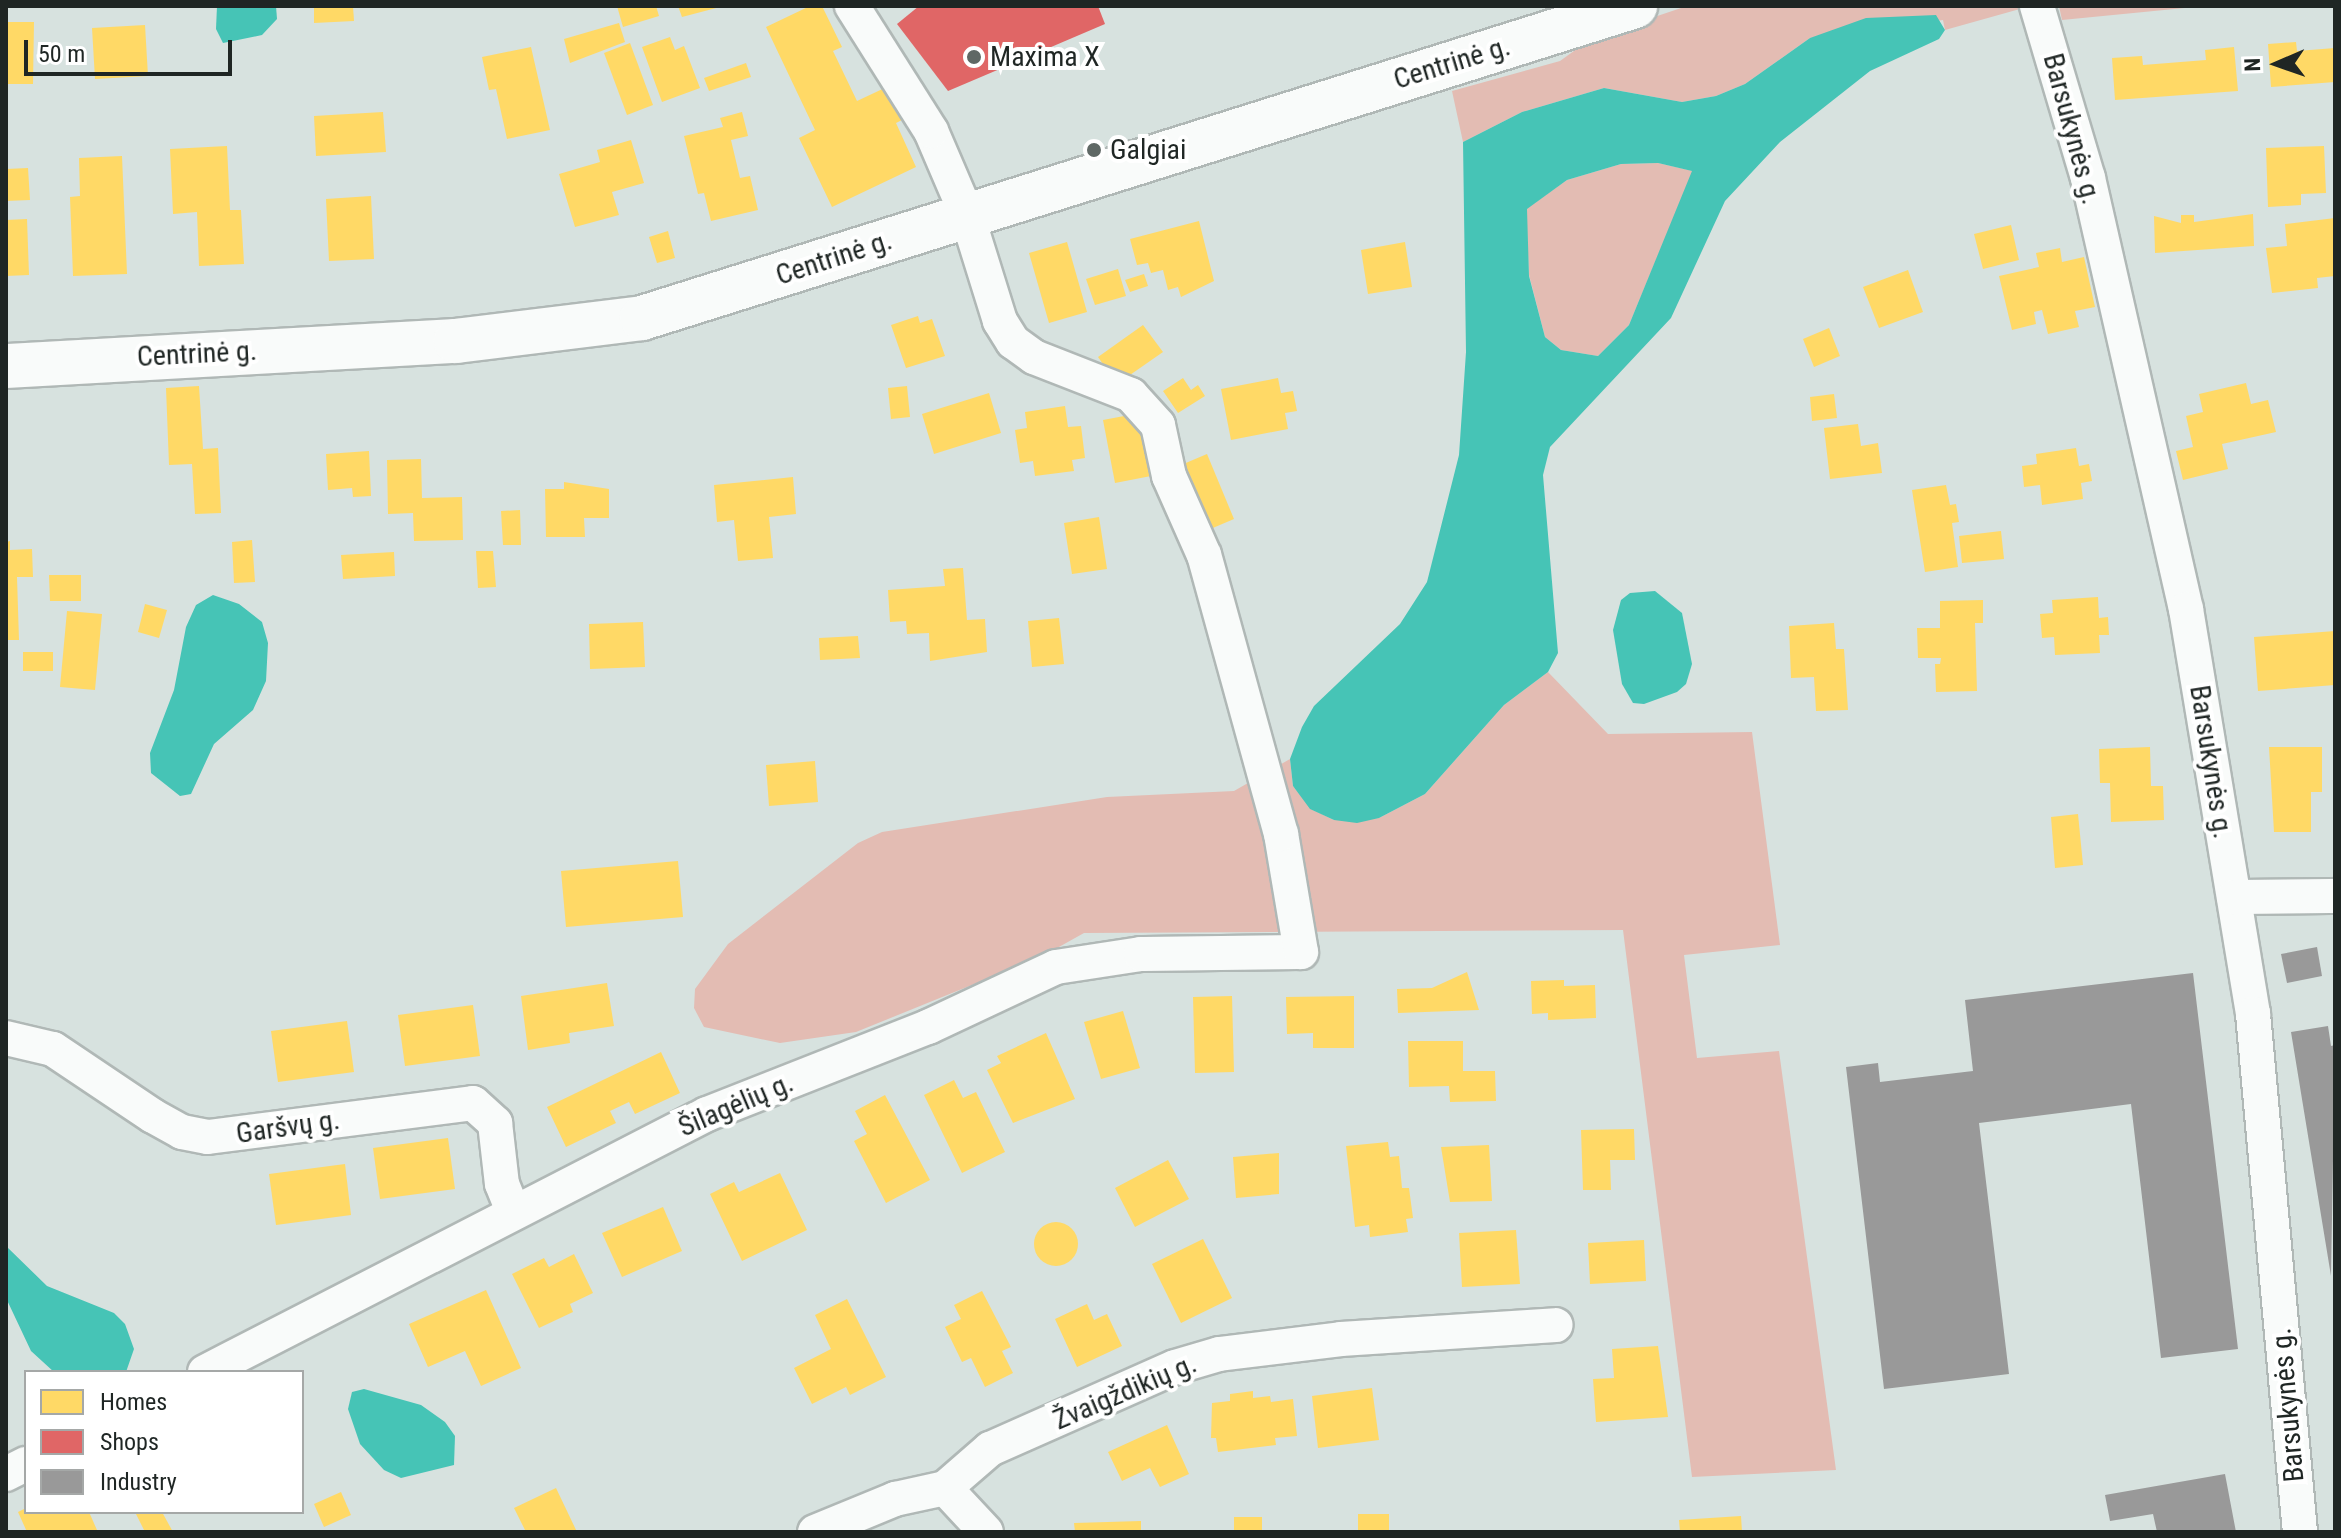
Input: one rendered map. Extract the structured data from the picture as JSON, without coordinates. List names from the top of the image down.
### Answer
{
  "streets": {
    "main road": ["Centrinė g."],
    "street": [
      "Barsukynės g.",
      "Šilagėlių g.",
      "Garšvų g.",
      "Žvaigždikių g."
    ]
  },
  "crossings": [
    ["Centrinė g.", "Šilagėlių g."],
    ["Šilagėlių g.", "Garšvų g."]
  ],
  "places": ["Maxima X", "Galgiai"],
  "legend": ["Homes", "Shops", "Industry"],
  "scale_bar": "50 m",
  "north": "left"
}
